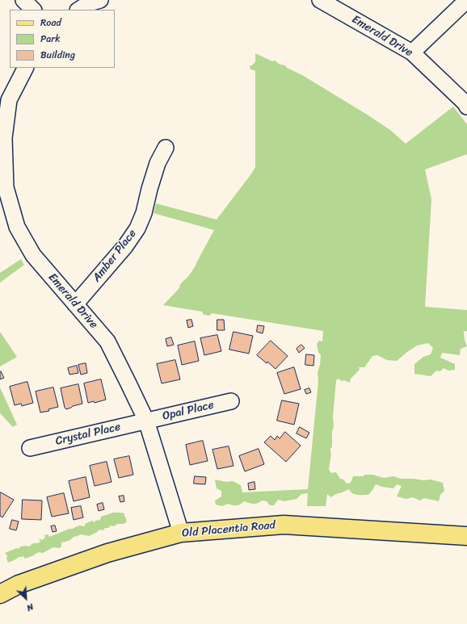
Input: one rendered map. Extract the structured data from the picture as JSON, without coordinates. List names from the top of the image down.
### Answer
{
  "streets": {
    "main road": ["Old Placentia Road"],
    "street": [
      "Emerald Drive",
      "Amber Place",
      "Opal Place",
      "Crystal Place"
    ]
  },
  "crossings": [
    ["Emerald Drive", "Amber Place"],
    ["Emerald Drive", "Opal Place"],
    ["Emerald Drive", "Crystal Place"],
    ["Emerald Drive", "Old Placentia Road"],
    ["Opal Place", "Crystal Place"]
  ],
  "legend": ["Road", "Park", "Building"],
  "north": "bottom right"
}
